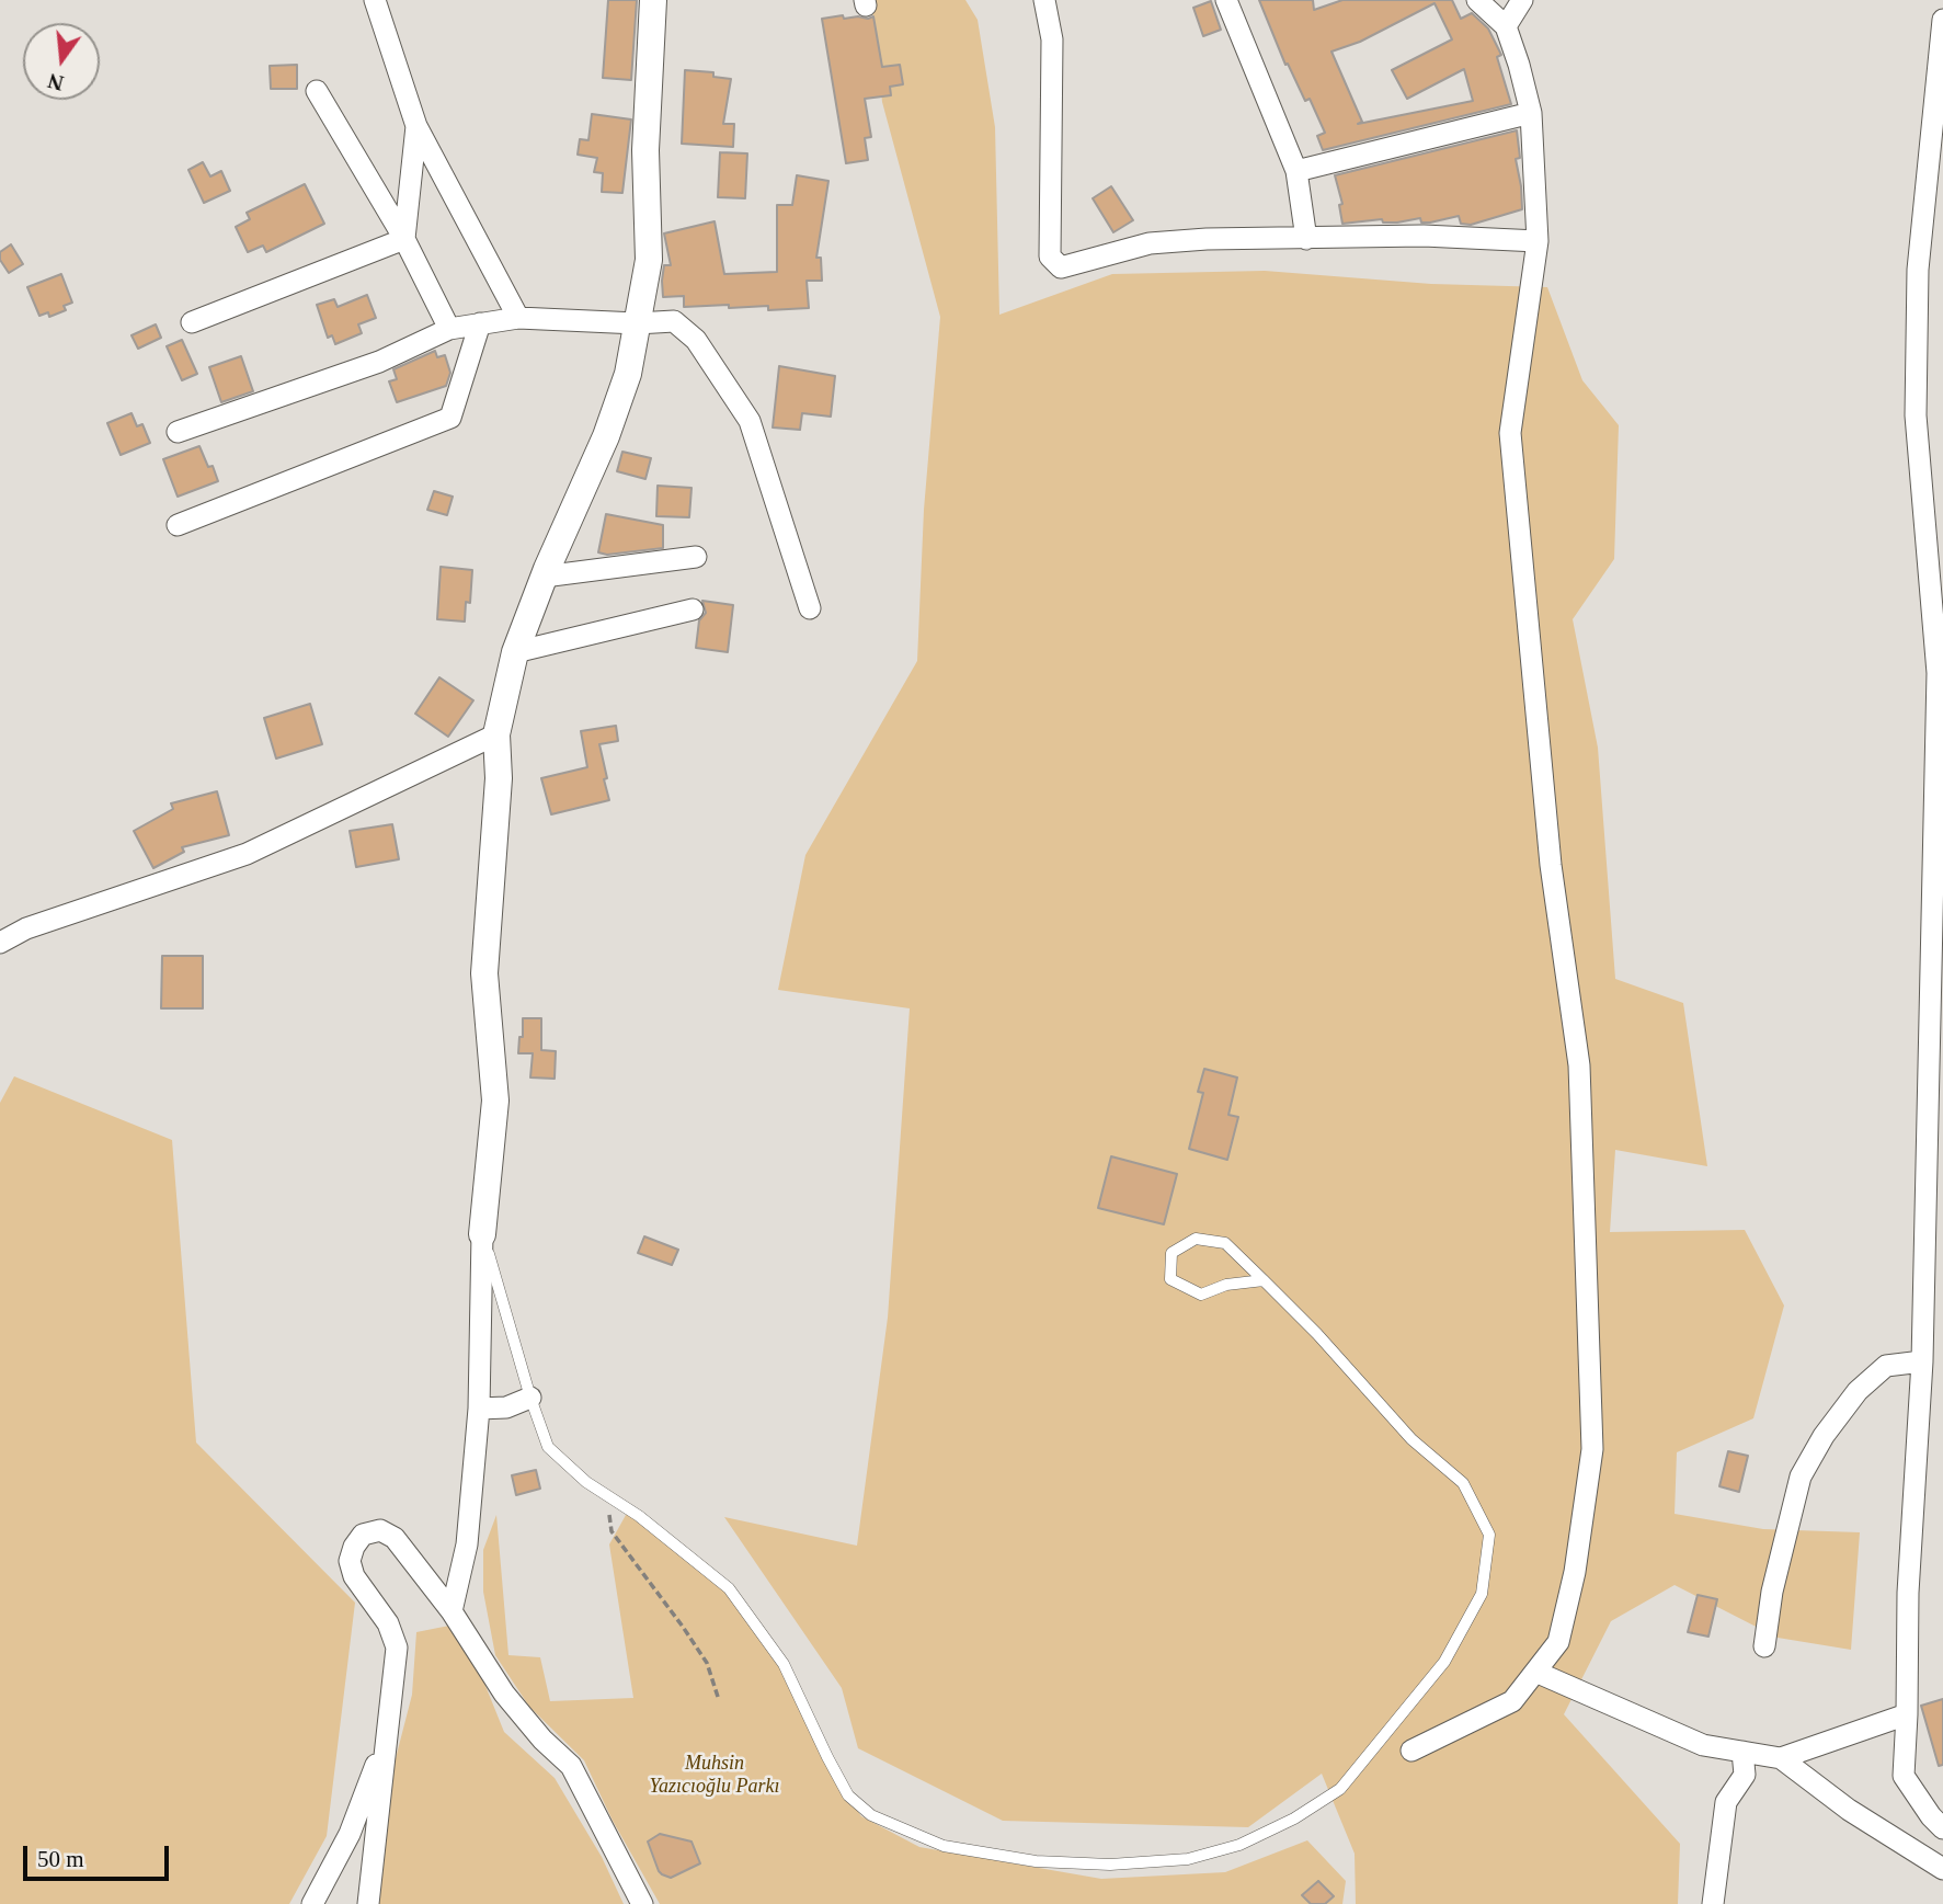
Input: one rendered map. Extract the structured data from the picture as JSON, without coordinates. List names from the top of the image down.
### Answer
{
  "parks": ["Muhsin Yazıcıoğlu Parkı"],
  "scale_bar": "50 m",
  "north": "bottom"
}
